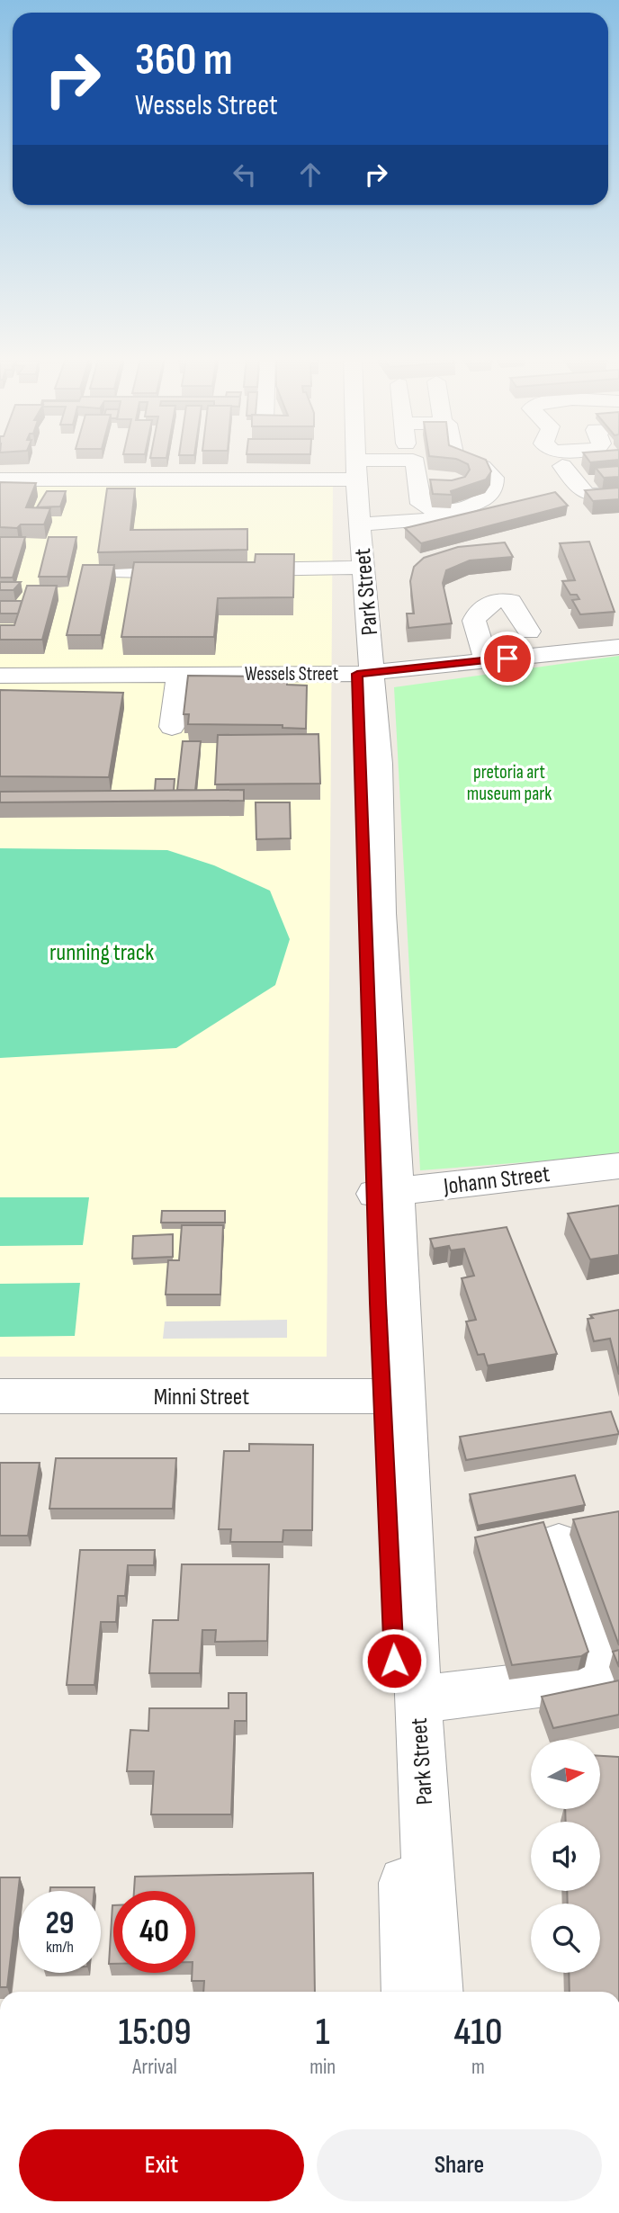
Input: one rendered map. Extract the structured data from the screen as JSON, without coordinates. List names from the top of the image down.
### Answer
{
  "streets": {
    "street": [
      "Park Street",
      "Wessels Street",
      "Johann Street",
      "Minni Street"
    ]
  },
  "crossings": [
    ["Park Street", "Wessels Street"],
    ["Park Street", "Johann Street"],
    ["Park Street", "Minni Street"]
  ],
  "parks": ["pretoria art museum park", "running track"],
  "north": "right",
  "page": {
    "turn": ["360 m", "Wessels Street"],
    "speed": "29 km/h",
    "limit": "40",
    "eta": [
      "15:09",
      "Arrival",
      "1",
      "min",
      "410",
      "m"
    ],
    "buttons": ["Exit", "Share"]
  }
}
